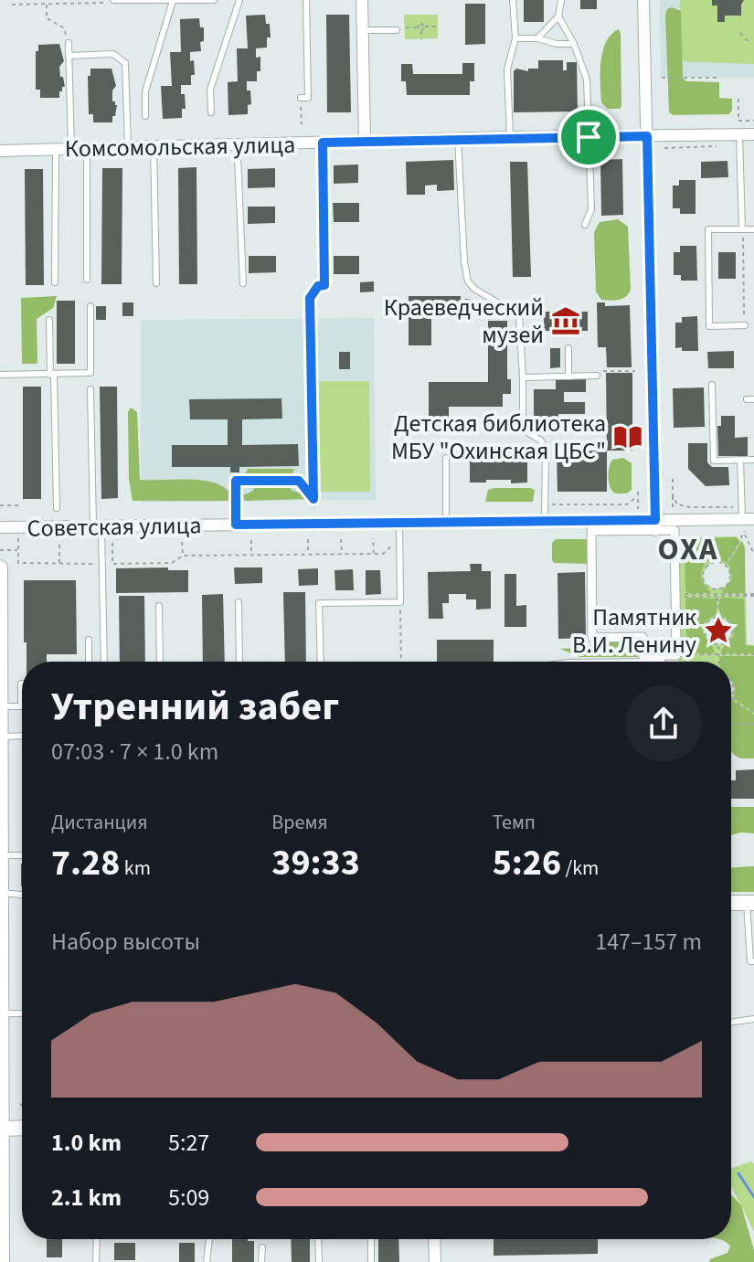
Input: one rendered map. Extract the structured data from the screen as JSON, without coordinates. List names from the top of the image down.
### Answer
{
  "streets": {
    "street": ["Комсомольская улица", "Советская улица"]
  },
  "districts": ["ОХА"],
  "places": {
    "museum": ["Краеведческий музей"],
    "library": ["Детская библиотека МБУ \"Охинская ЦБС\""],
    "place": ["Памятник В.И. Ленину"]
  },
  "page": {
    "heading": ["Утренний забег", "07:03 · 7 × 1.0 km"],
    "stats": [
      ["Дистанция", "7.28 km"],
      ["Время", "39:33"],
      ["Темп", "5:26 /km"]
    ],
    "chart": ["Набор высоты", "147–157 m"],
    "list": [
      {
        "name": "1.0 km",
        "note": "5:27"
      },
      {
        "name": "2.1 km",
        "note": "5:09"
      }
    ]
  }
}
